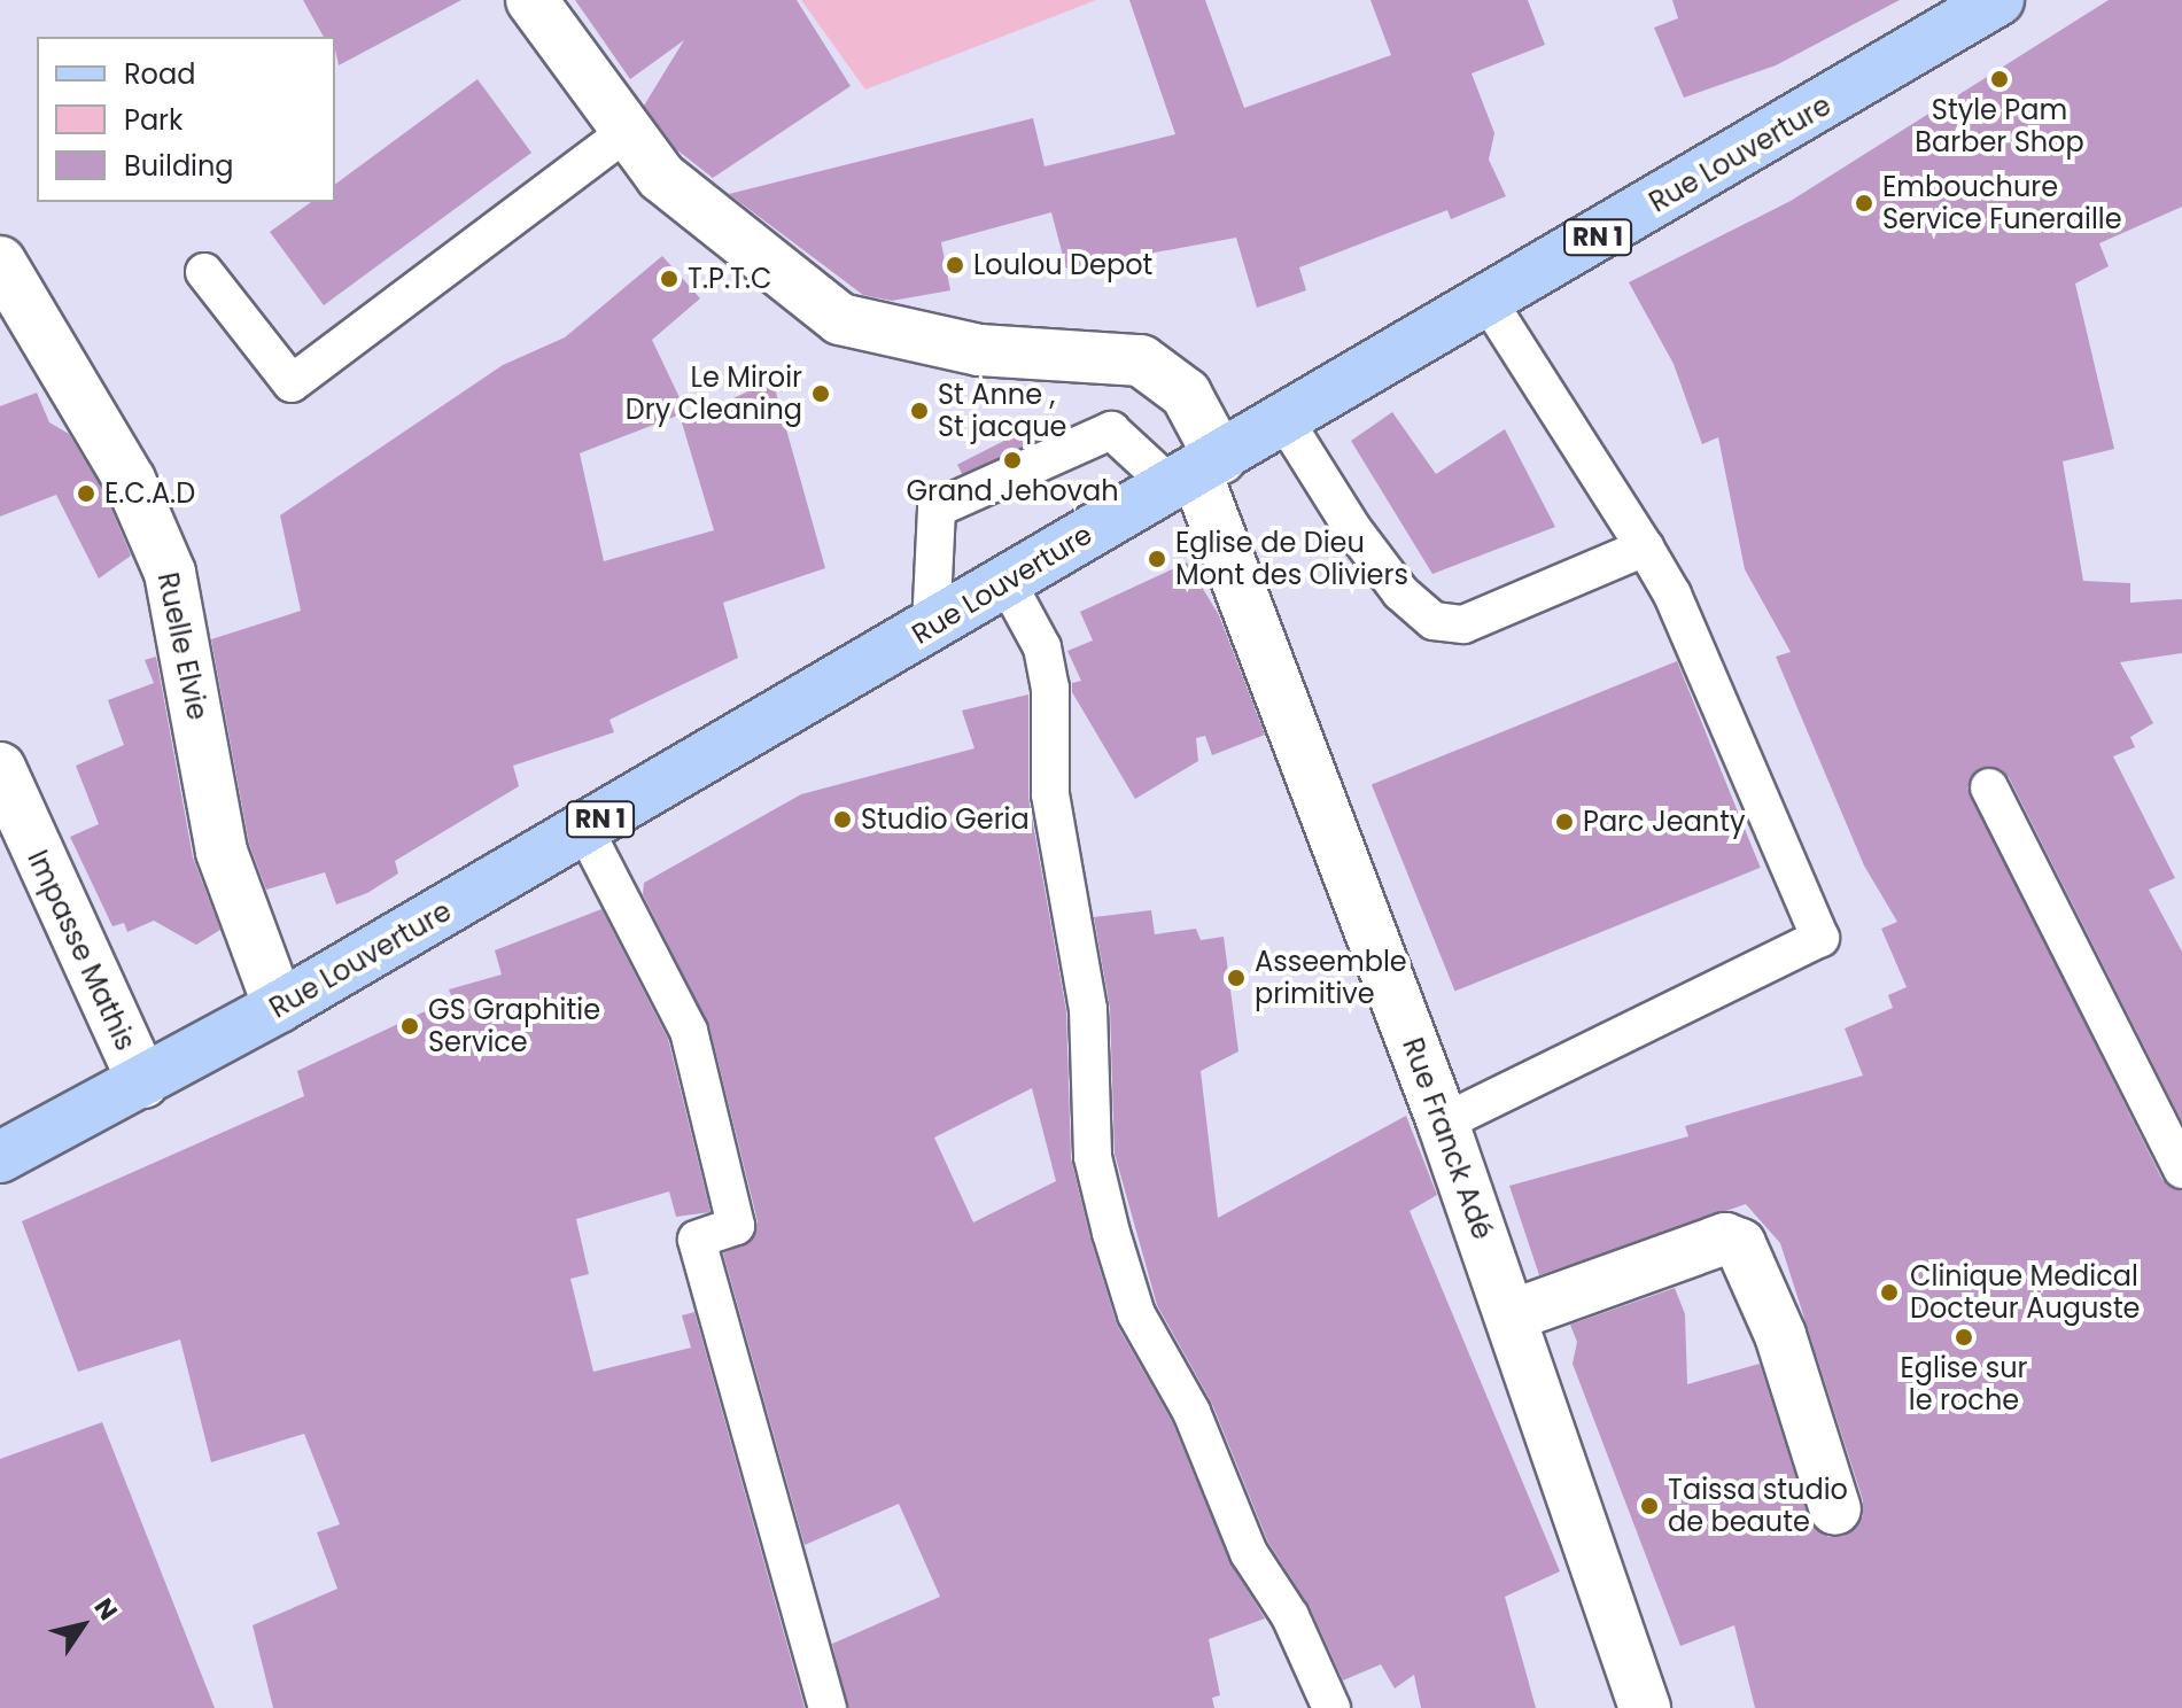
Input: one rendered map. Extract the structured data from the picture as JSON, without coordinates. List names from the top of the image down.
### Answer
{
  "streets": {
    "main road": ["Rue Louverture", "RN 1"],
    "street": ["Ruelle Elvie", "Impasse Mathis", "Rue Franck Adé"]
  },
  "crossings": [
    ["Rue Louverture", "Ruelle Elvie"],
    ["Rue Louverture", "Impasse Mathis"],
    ["Rue Louverture", "Rue Franck Adé"]
  ],
  "places": [
    "Style Pam Barber Shop",
    "Embouchure Service Funeraille",
    "Loulou Depot",
    "T.P.T.C",
    "Le Miroir Dry Cleaning",
    "St Anne , St jacque",
    "Grand Jehovah",
    "E.C.A.D",
    "Eglise de Dieu Mont des Oliviers",
    "Studio Geria",
    "Parc Jeanty",
    "Asseemble primitive",
    "GS Graphitie Service",
    "Clinique Medical Docteur Auguste",
    "Eglise sur le roche",
    "Taissa studio de beaute"
  ],
  "legend": ["Road", "Park", "Building"],
  "north": "top right"
}
